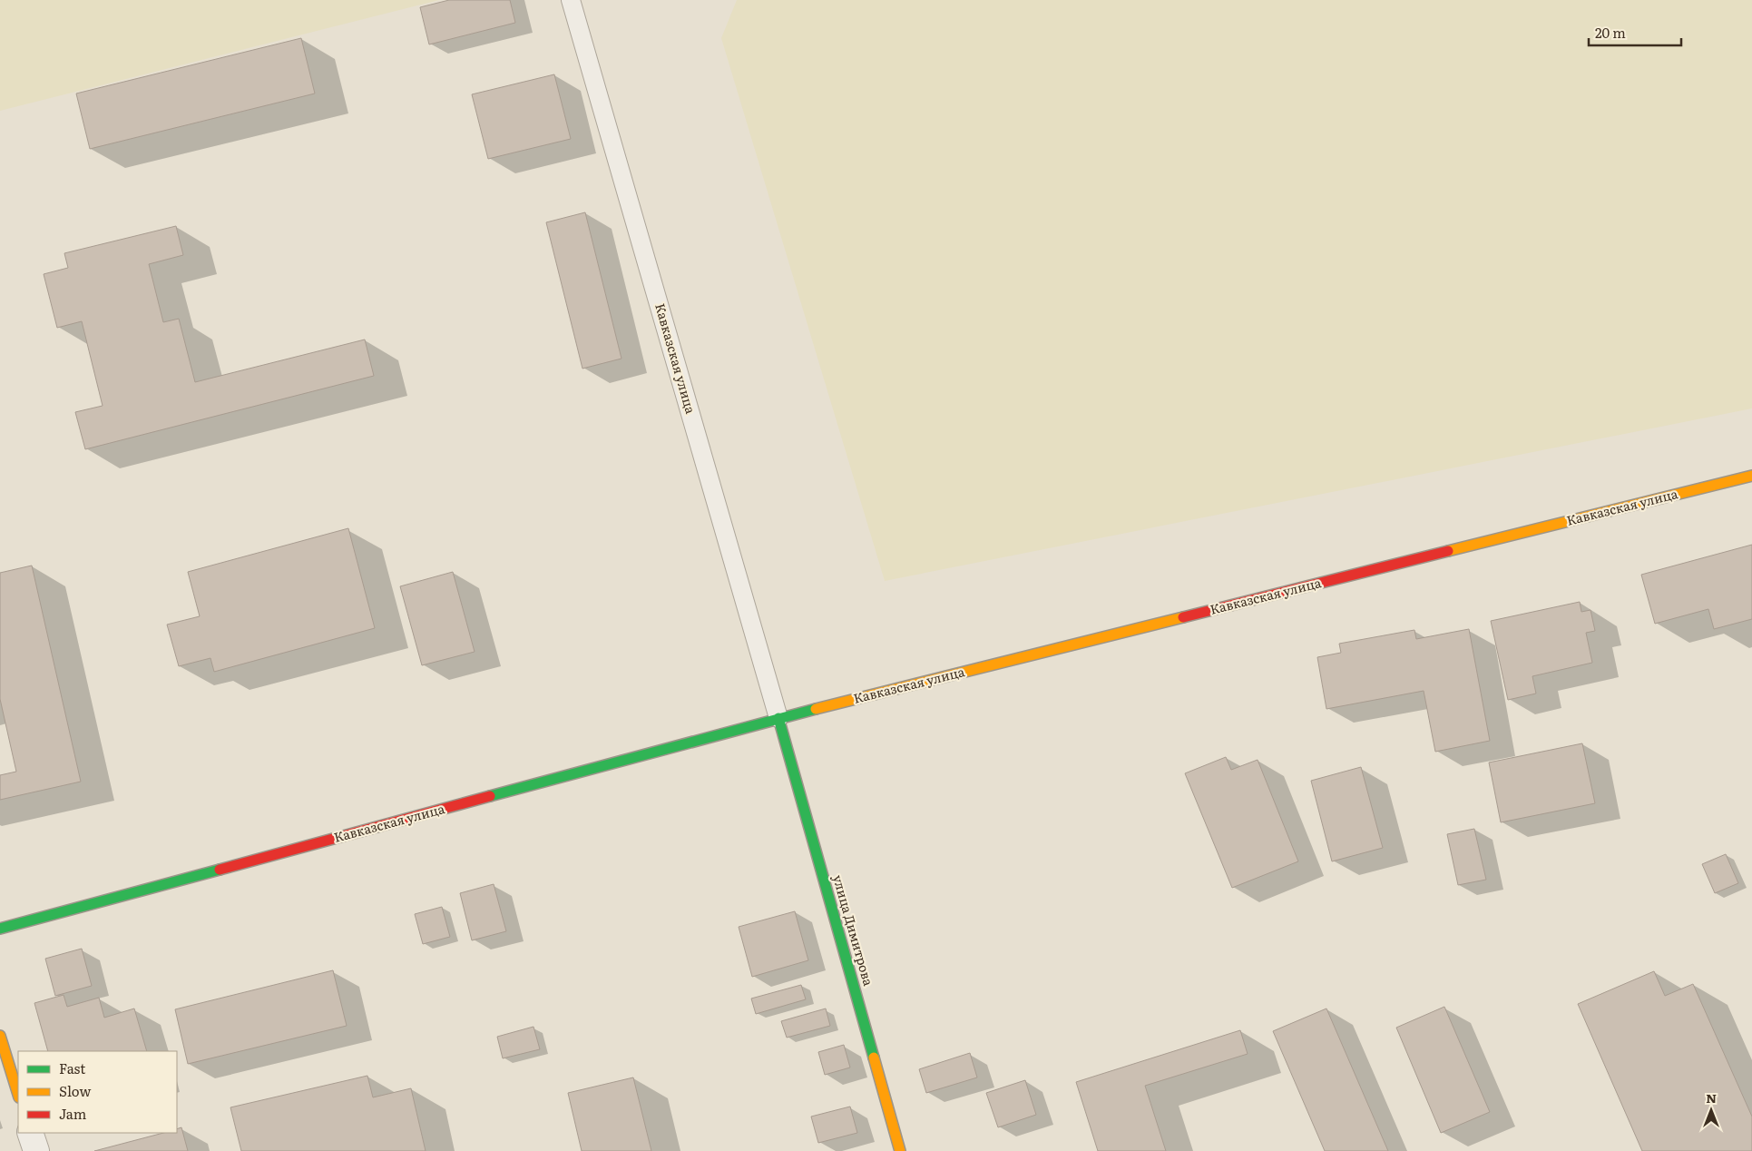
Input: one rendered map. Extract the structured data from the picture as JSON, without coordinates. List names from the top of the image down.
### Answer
{
  "streets": {
    "main road": ["Кавказская улица", "улица Димитрова"]
  },
  "crossings": [
    ["Кавказская улица", "улица Димитрова"]
  ],
  "legend": ["Fast", "Slow", "Jam"],
  "scale_bar": "20 m",
  "north": "top"
}
